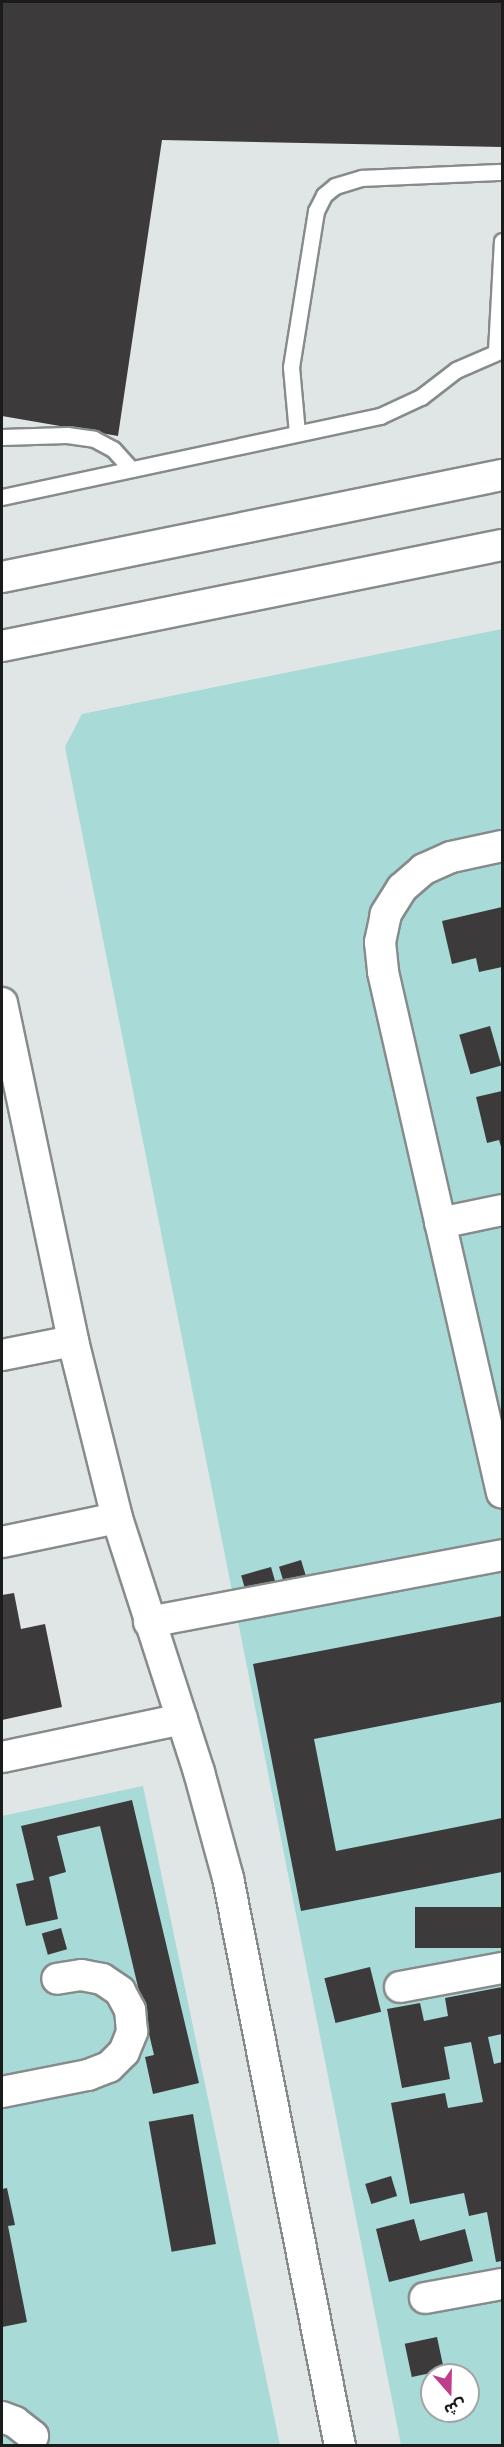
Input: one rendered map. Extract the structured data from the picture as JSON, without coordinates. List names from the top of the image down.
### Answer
{
  "north": "bottom"
}
